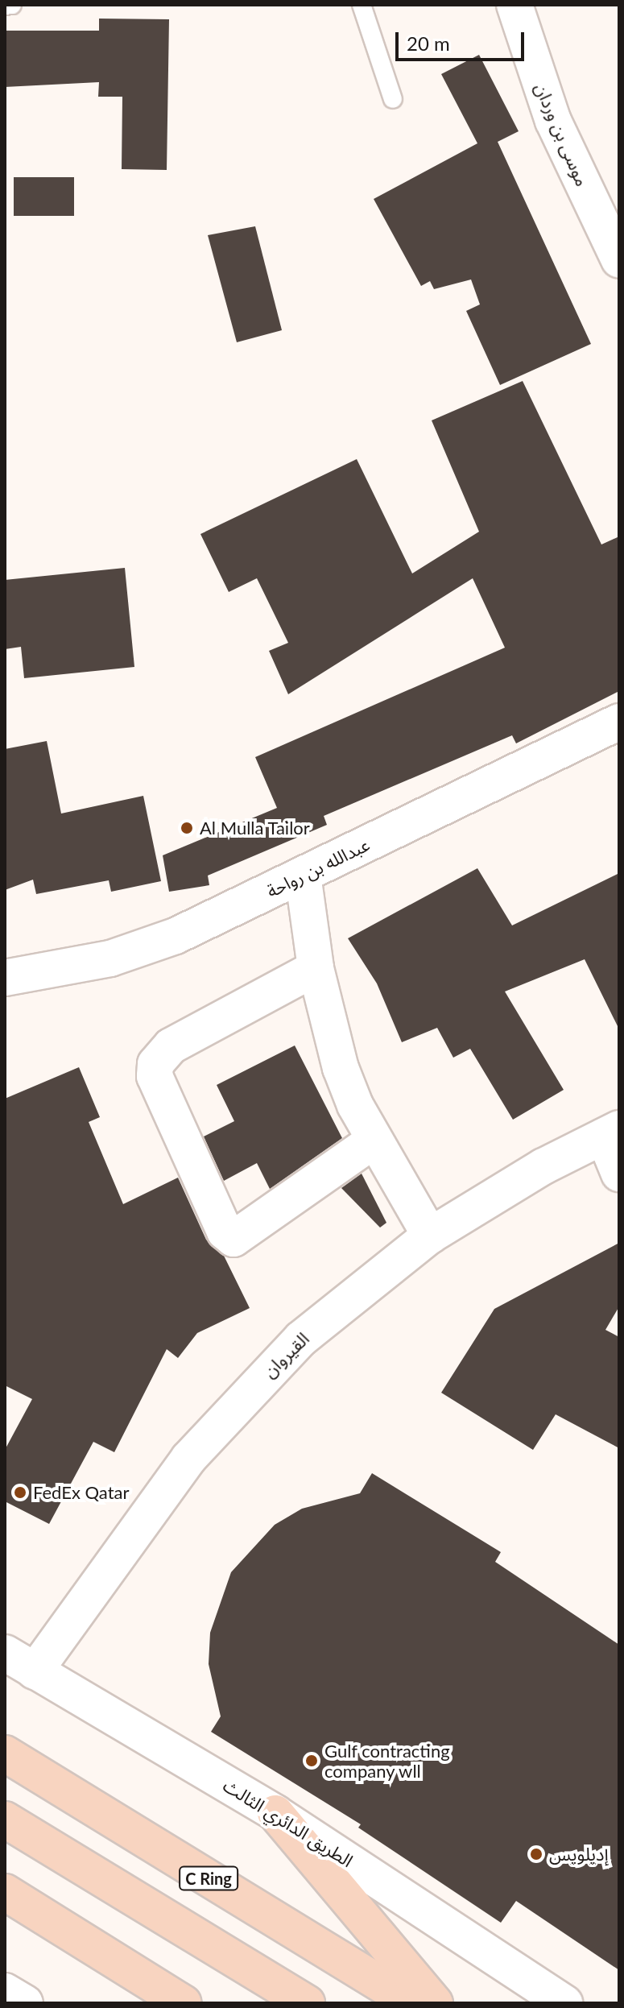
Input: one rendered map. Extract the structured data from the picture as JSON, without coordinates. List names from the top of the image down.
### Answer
{
  "streets": {
    "highway": ["C Ring"],
    "street": [
      "موسى بن وردان",
      "عبدالله بن رواحة",
      "القيروان",
      "الطريق الدائري الثالث"
    ]
  },
  "crossings": [
    ["القيروان", "الطريق الدائري الثالث"]
  ],
  "places": [
    "Al Mulla Tailor",
    "FedEx Qatar",
    "Gulf contracting company wll",
    "إديلويس"
  ],
  "scale_bar": "20 m"
}
